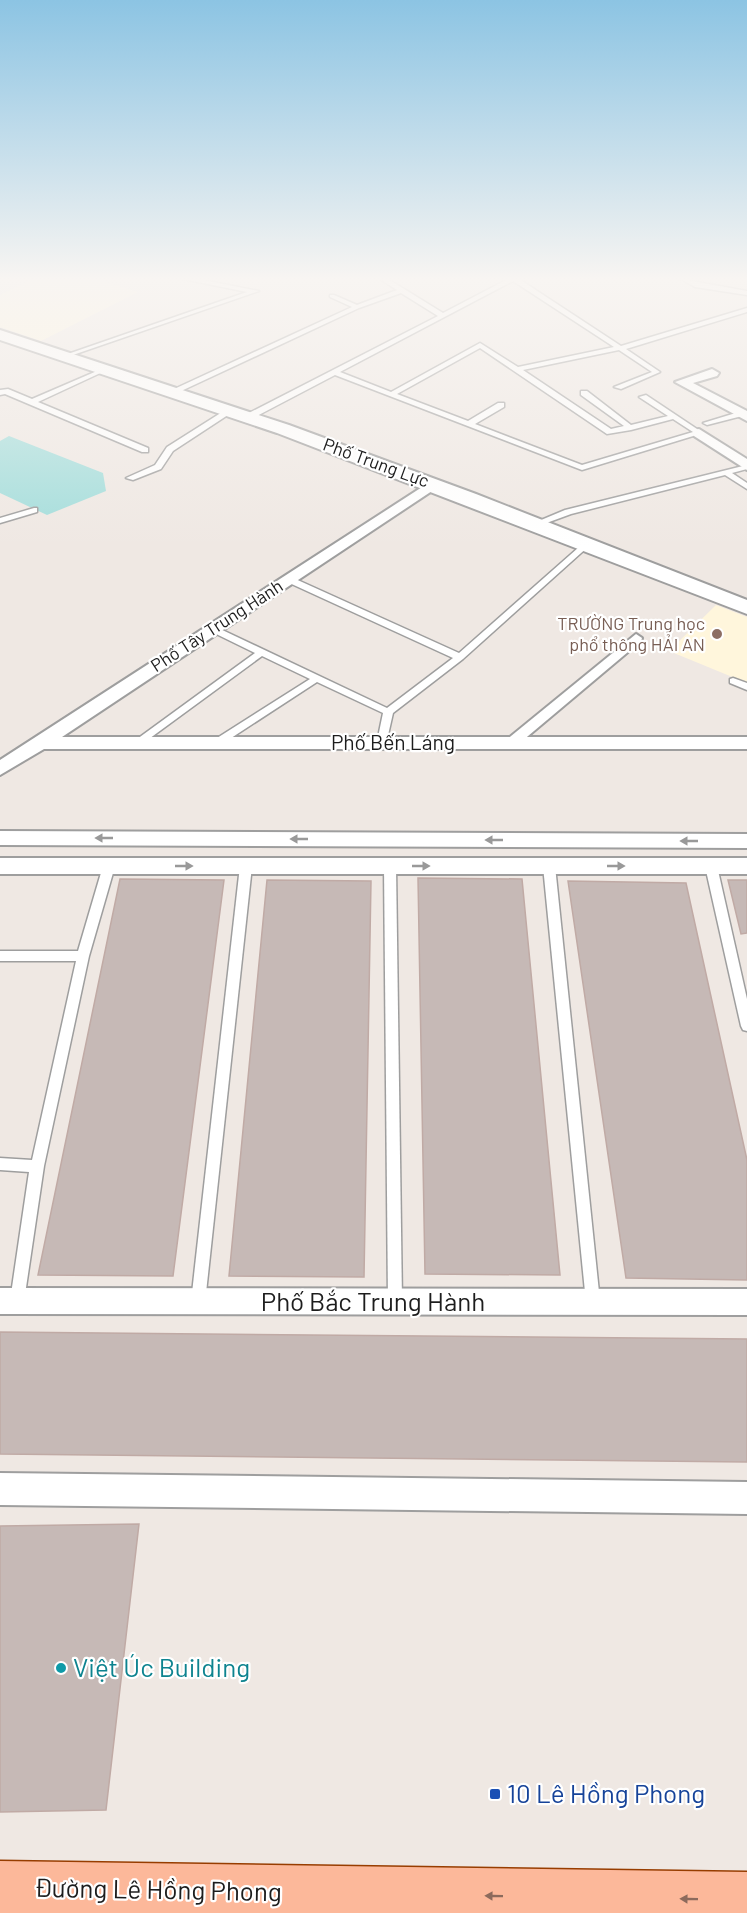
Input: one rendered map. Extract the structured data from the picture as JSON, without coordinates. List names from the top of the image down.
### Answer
{
  "streets": {
    "main road": ["Đường Lê Hồng Phong"],
    "street": [
      "Phố Trung Lực",
      "Phố Tây Trung Hành",
      "Phố Bến Láng",
      "Phố Bắc Trung Hành"
    ]
  },
  "crossings": [
    ["Phố Trung Lực", "Phố Tây Trung Hành"],
    ["Phố Tây Trung Hành", "Phố Bến Láng"]
  ],
  "one_way": ["Đường Lê Hồng Phong"],
  "places": {
    "other": ["TRƯỜNG Trung học phổ thông HẢI AN", "Việt Úc Building"],
    "transit": ["10 Lê Hồng Phong"]
  }
}
